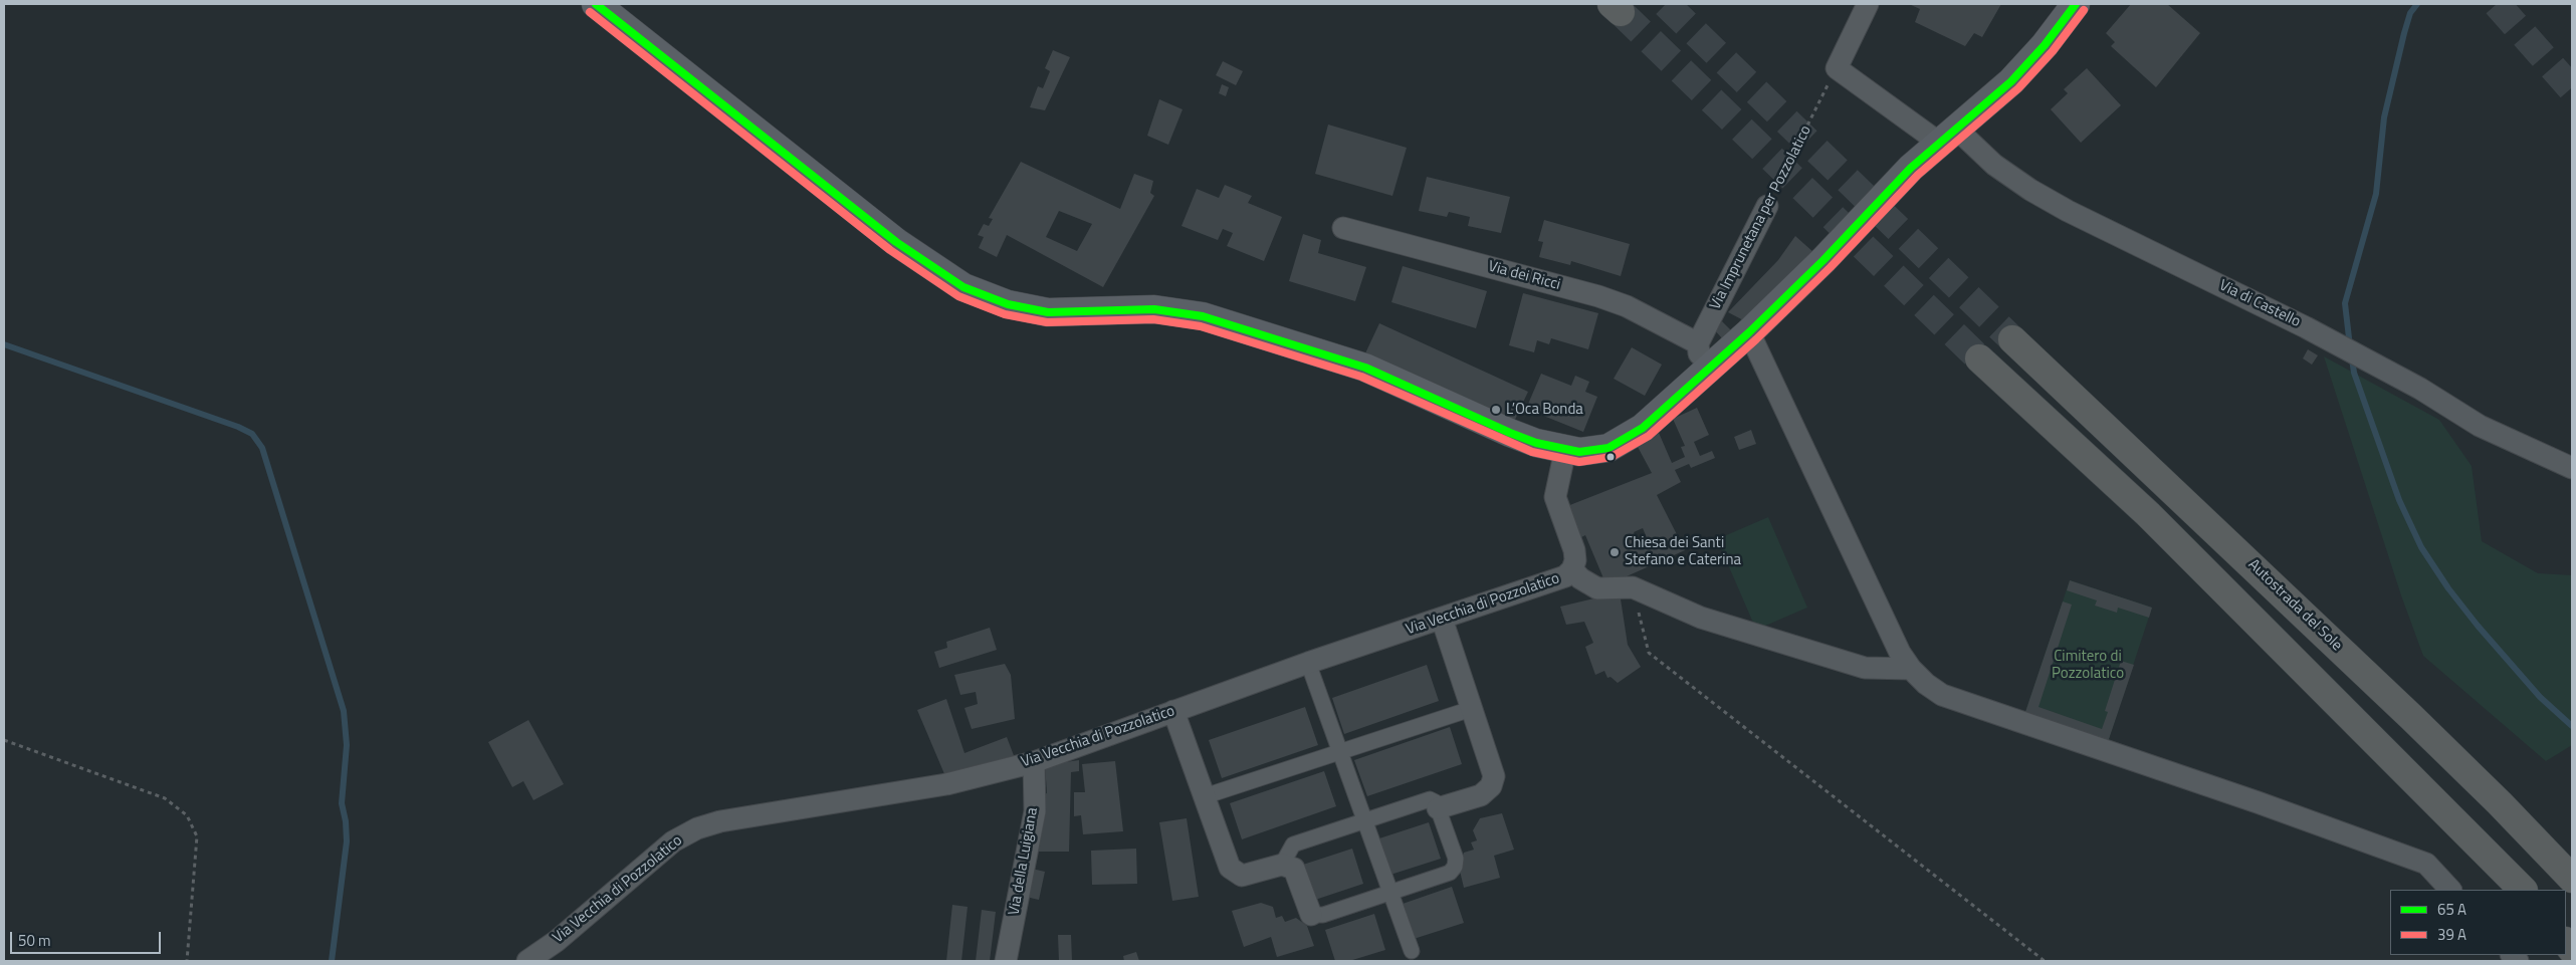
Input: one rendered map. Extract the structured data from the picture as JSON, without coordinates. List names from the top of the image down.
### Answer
{
  "streets": {
    "highway": ["Autostrada del Sole"],
    "main road": ["Via Imprunetana per Pozzolatico"],
    "street": [
      "Via dei Ricci",
      "Via di Castello",
      "Via Vecchia di Pozzolatico",
      "Via della Luigiana"
    ]
  },
  "crossings": [
    ["Via Imprunetana per Pozzolatico", "Via dei Ricci"],
    ["Via Imprunetana per Pozzolatico", "Via di Castello"],
    ["Via Imprunetana per Pozzolatico", "Via Vecchia di Pozzolatico"],
    ["Via Vecchia di Pozzolatico", "Via della Luigiana"]
  ],
  "parks": ["Cimitero di Pozzolatico"],
  "places": ["L’Oca Bonda", "Chiesa dei Santi Stefano e Caterina"],
  "legend": ["65 A", "39 A"],
  "scale_bar": "50 m"
}
